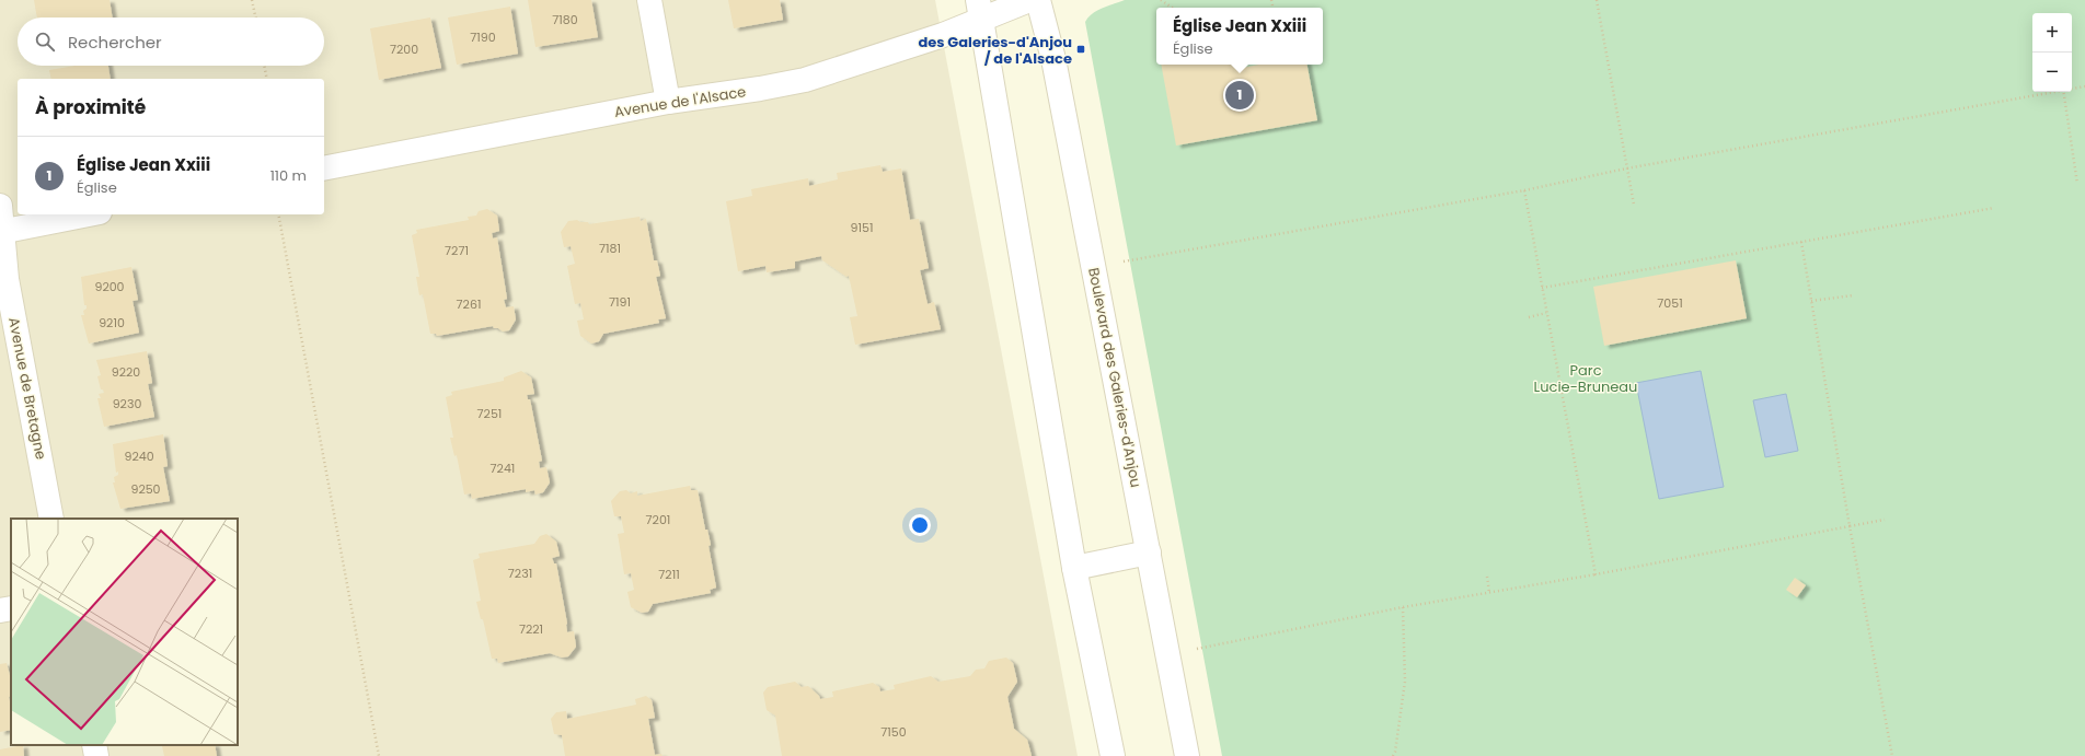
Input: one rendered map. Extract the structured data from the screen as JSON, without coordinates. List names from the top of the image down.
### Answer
{
  "streets": {
    "street": ["Avenue de l'Alsace", "Boulevard des Galeries-d'Anjou", "Avenue de Bretagne"]
  },
  "parks": ["Parc Lucie-Bruneau"],
  "places": {
    "transit": ["des Galeries-d'Anjou / de l'Alsace"]
  },
  "house_numbers": [
    "7180",
    "7190",
    "7200",
    "9151",
    "7181",
    "7271",
    "9200",
    "7191",
    "7051",
    "7261",
    "9210",
    "9220",
    "9230",
    "7251",
    "9240",
    "7241",
    "9250",
    "7201",
    "7231",
    "7211",
    "7221",
    "7150"
  ],
  "page": {
    "popup": ["Église Jean Xxiii", "Église"],
    "map_buttons": ["+", "−"],
    "search": "Rechercher",
    "pins": "1",
    "heading": "À proximité",
    "list": [
      {
        "mark": "1",
        "name": "Église Jean Xxiii",
        "note": "Église",
        "value": "110 m"
      }
    ]
  }
}
